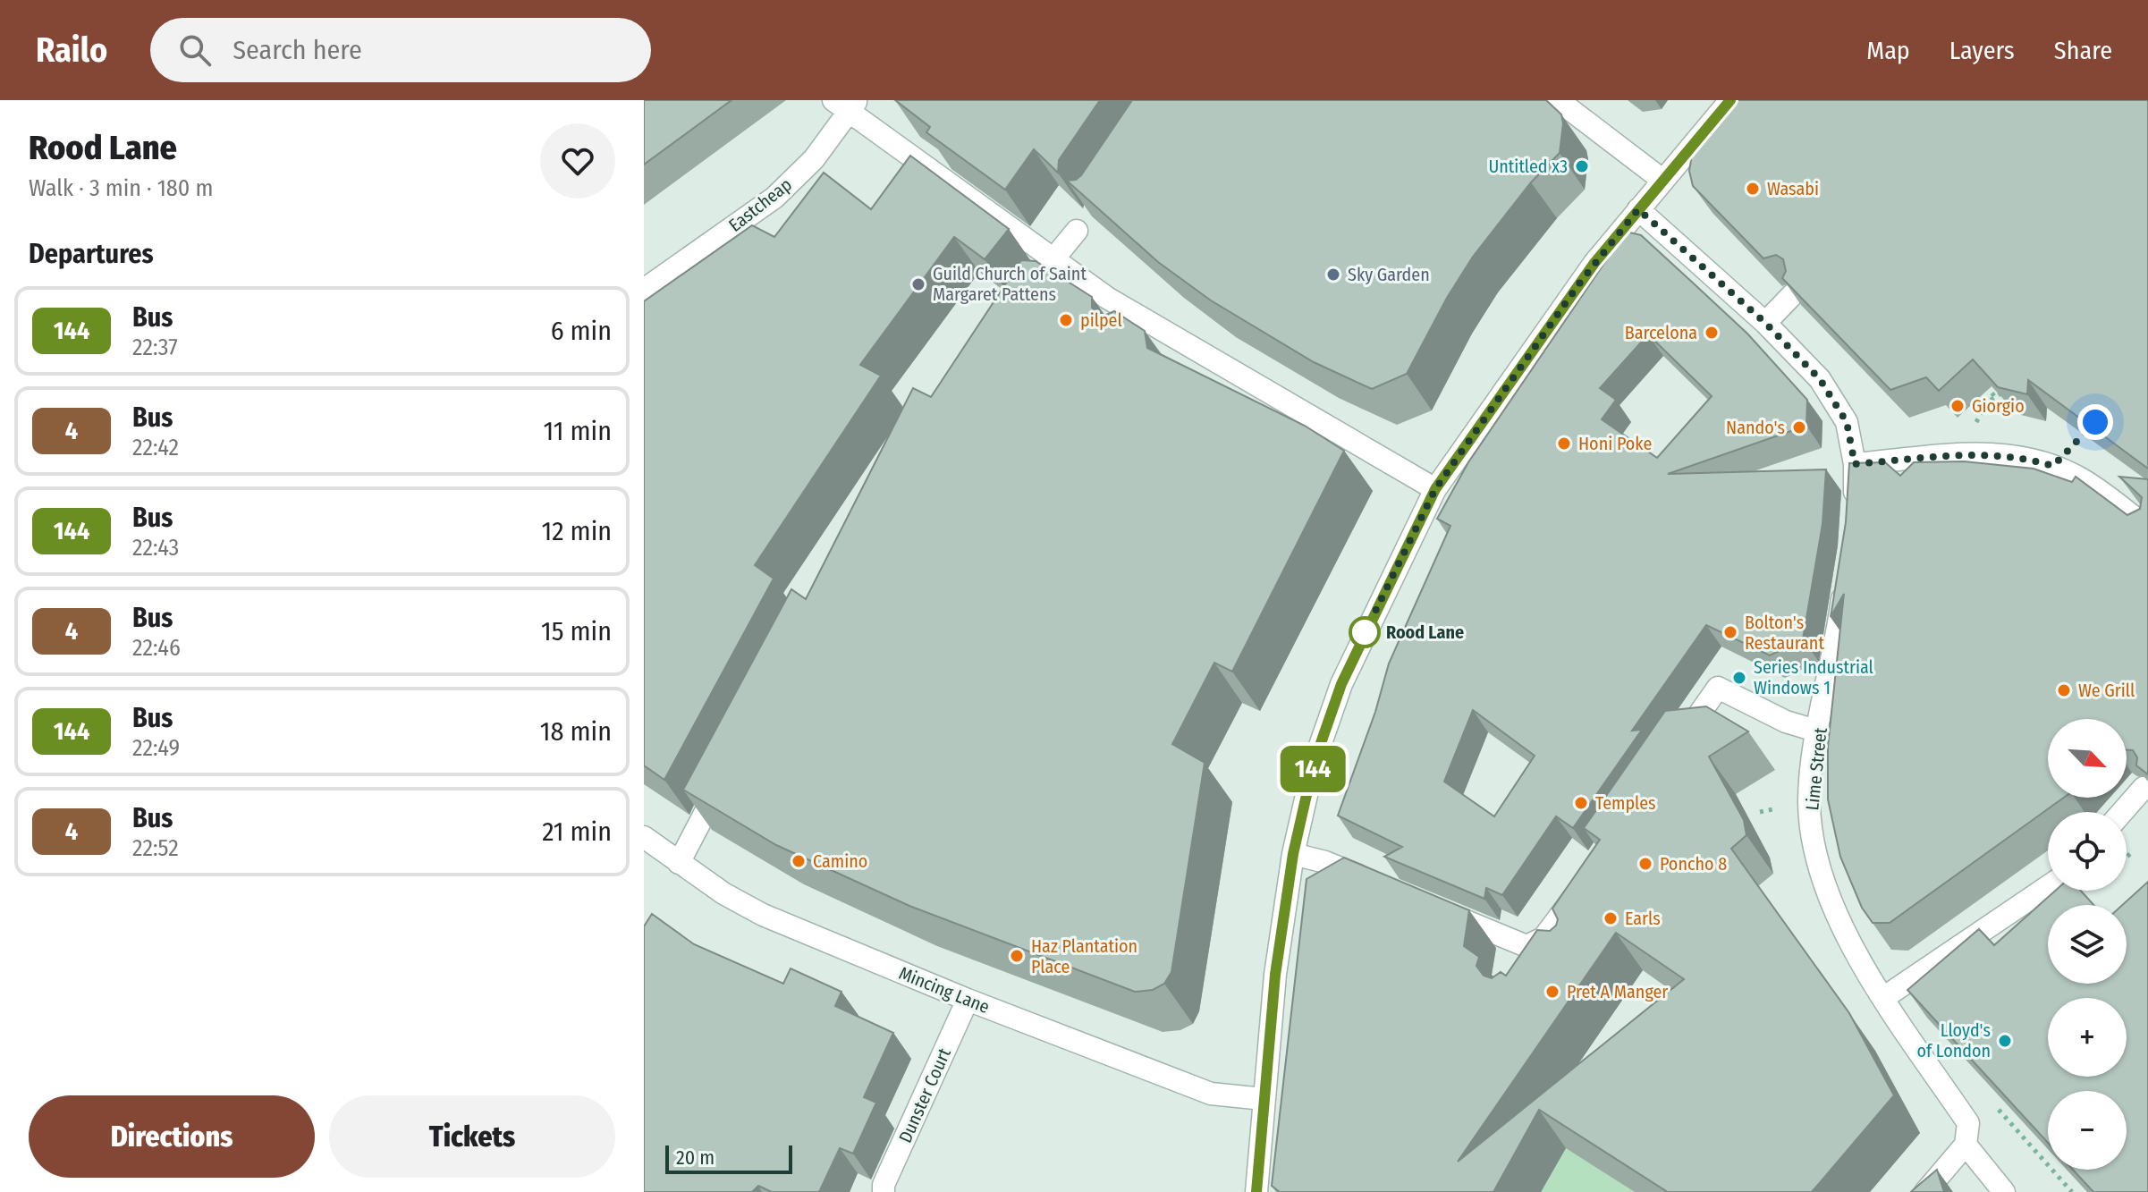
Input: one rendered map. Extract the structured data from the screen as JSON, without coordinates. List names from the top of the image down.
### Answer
{
  "streets": {
    "street": [
      "Eastcheap",
      "Lime Street",
      "Mincing Lane",
      "Dunster Court"
    ]
  },
  "crossings": [
    ["Mincing Lane", "Dunster Court"]
  ],
  "places": [
    "Untitled x3",
    "Wasabi",
    "Sky Garden",
    "Guild Church of Saint Margaret Pattens",
    "pilpel",
    "Barcelona",
    "Giorgio",
    "Nando's",
    "Honi Poke",
    "Rood Lane",
    "Bolton's Restaurant",
    "Series Industrial Windows 1",
    "We Grill",
    "Temples",
    "Camino",
    "Poncho 8",
    "Earls",
    "Haz Plantation Place",
    "Pret A Manger",
    "Lloyd's of London"
  ],
  "lines": ["bus line 144"],
  "scale_bar": "20 m",
  "north": "bottom right",
  "page": {
    "header": "Railo",
    "search": "Search here",
    "nav": ["Map", "Layers", "Share"],
    "heading": [
      ["Rood Lane", "Walk · 3 min · 180 m"],
      "Departures"
    ],
    "on_map": "144",
    "list": [
      {
        "mark": "144",
        "name": "Bus",
        "note": "22:37",
        "value": "6 min"
      },
      {
        "mark": "4",
        "name": "Bus",
        "note": "22:42",
        "value": "11 min"
      },
      {
        "mark": "144",
        "name": "Bus",
        "note": "22:43",
        "value": "12 min"
      },
      {
        "mark": "4",
        "name": "Bus",
        "note": "22:46",
        "value": "15 min"
      },
      {
        "mark": "144",
        "name": "Bus",
        "note": "22:49",
        "value": "18 min"
      },
      {
        "mark": "4",
        "name": "Bus",
        "note": "22:52",
        "value": "21 min"
      }
    ],
    "map_buttons": ["+", "−"],
    "buttons": ["Directions", "Tickets"],
    "scale": "20 m"
  }
}
